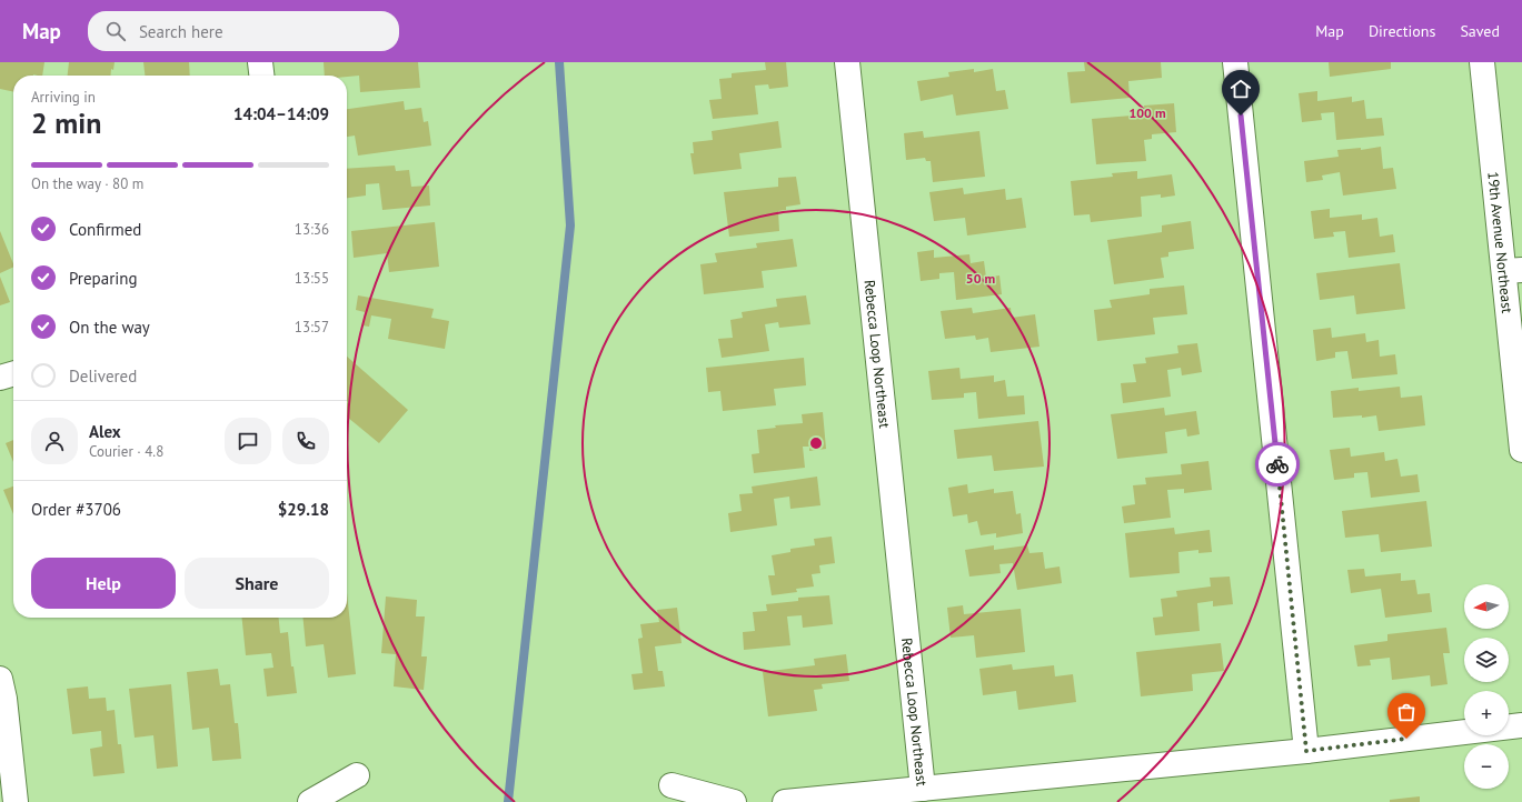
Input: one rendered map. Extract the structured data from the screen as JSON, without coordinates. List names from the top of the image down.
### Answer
{
  "streets": {
    "street": ["19th Avenue Northeast", "Rebecca Loop Northeast"]
  },
  "north": "left",
  "page": {
    "header": "Map",
    "search": "Search here",
    "nav": ["Map", "Directions", "Saved"],
    "heading": ["2 min", "Arriving in", "14:04–14:09"],
    "panel": [
      "Alex",
      "Courier · 4.8",
      "Order #3706",
      "$29.18"
    ],
    "bar": "On the way · 80 m",
    "list": [
      ["Confirmed", "13:36"],
      ["Preparing", "13:55"],
      ["On the way", "13:57"],
      "Delivered"
    ],
    "buttons": ["Help", "Share"],
    "map_buttons": ["+", "−"]
  },
  "rings": ["100 m", "50 m"]
}
